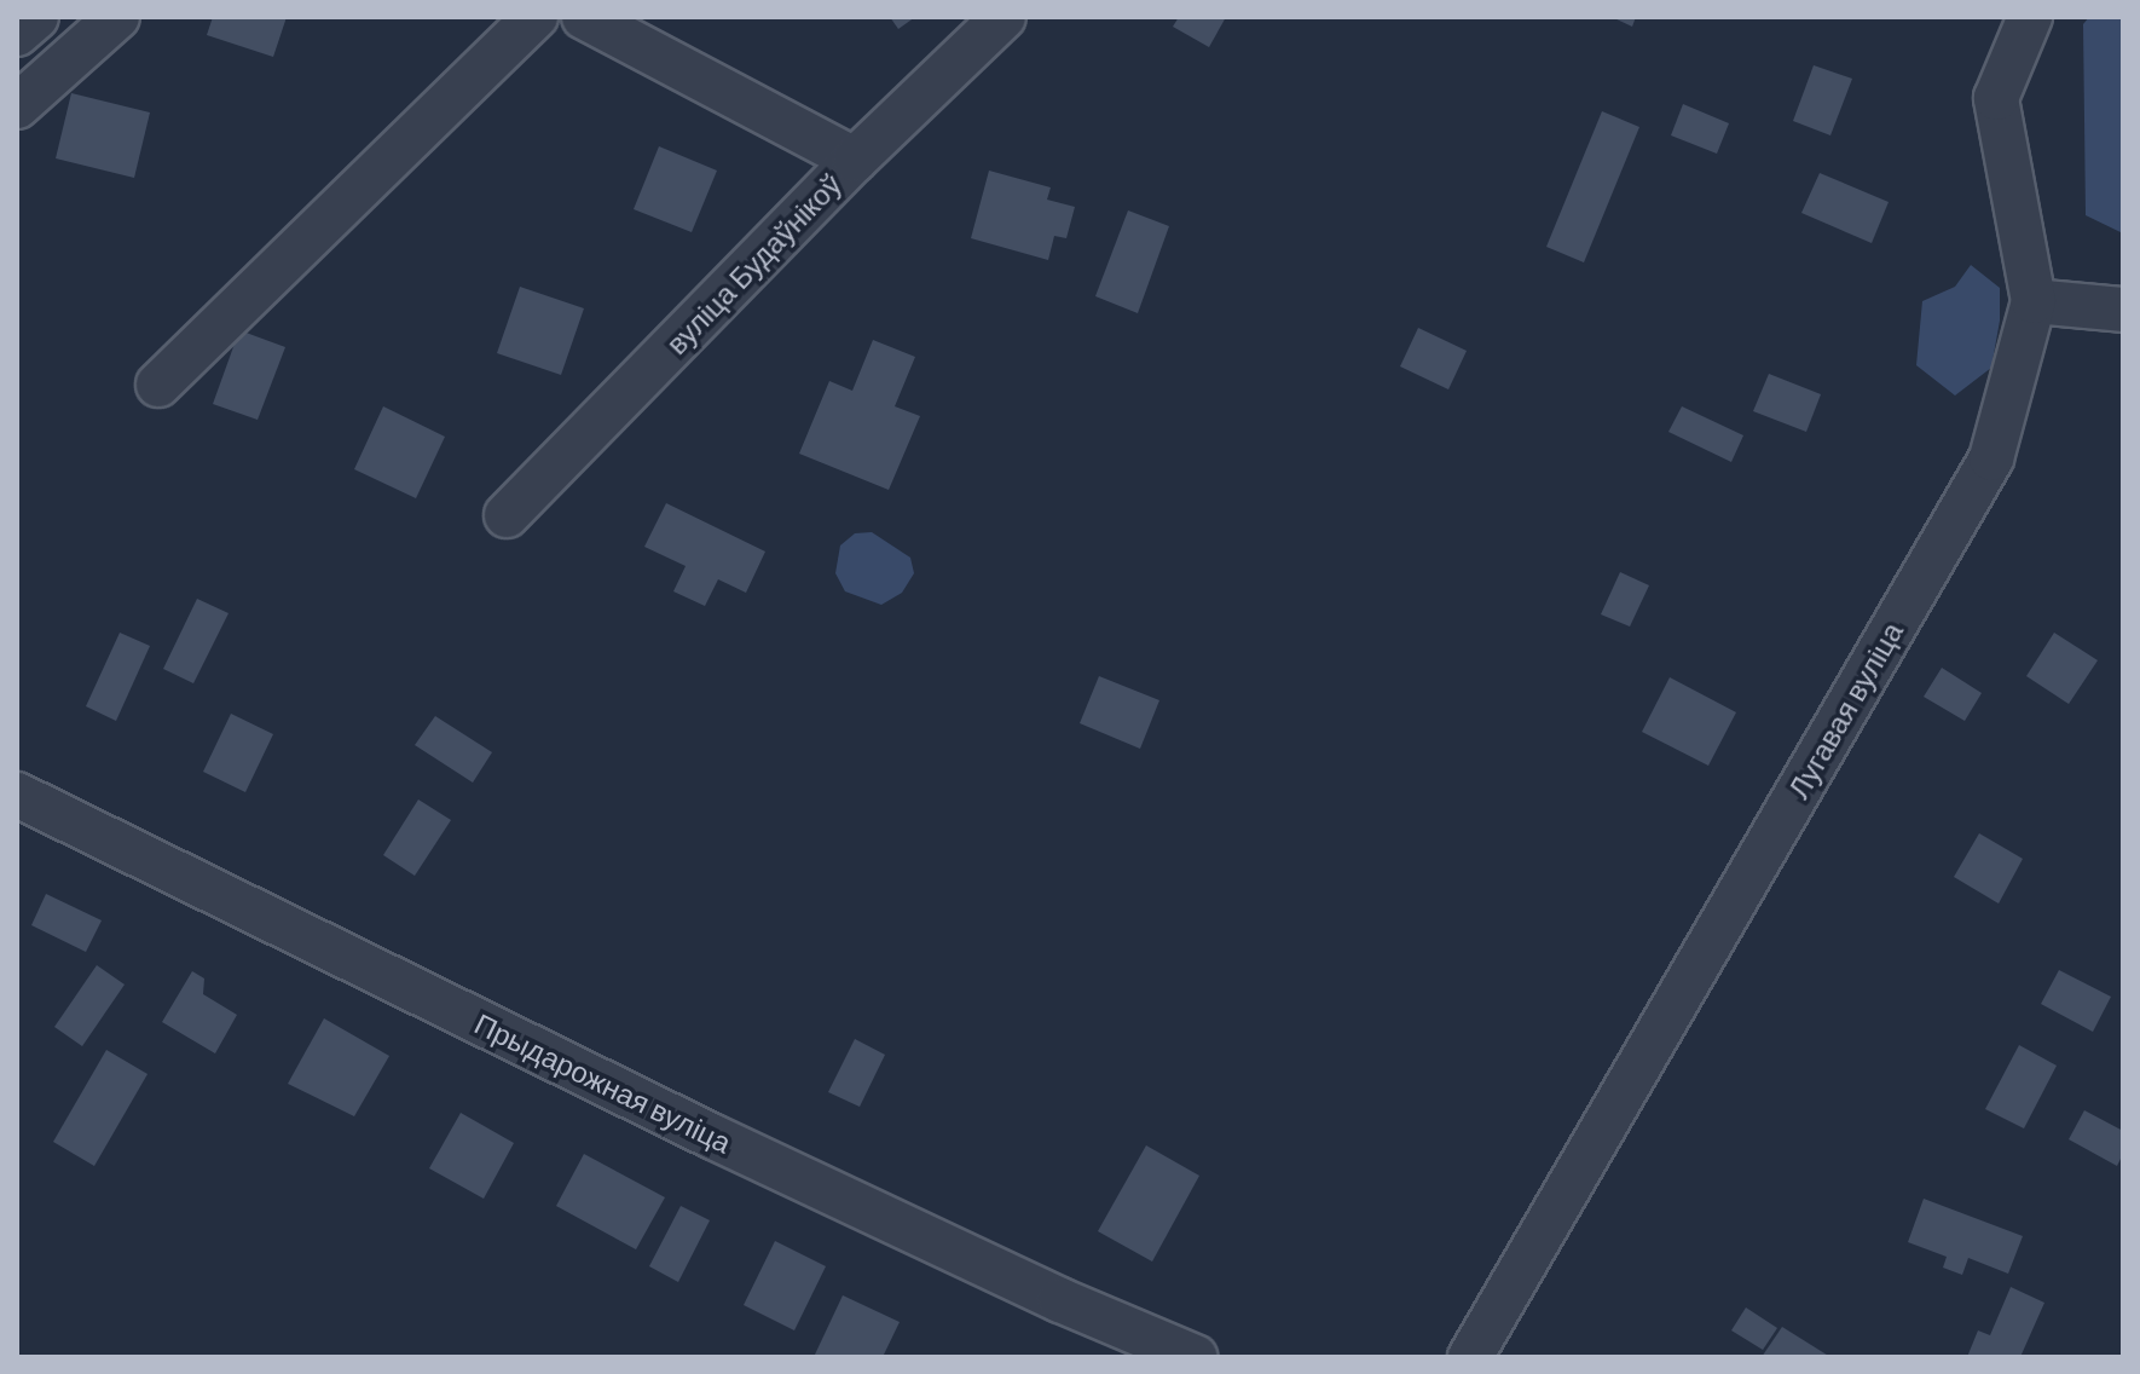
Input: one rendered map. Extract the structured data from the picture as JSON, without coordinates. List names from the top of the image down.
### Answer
{
  "streets": {
    "street": ["вуліца Будаўнікоў", "Лугавая вуліца", "Прыдарожная вуліца"]
  }
}
